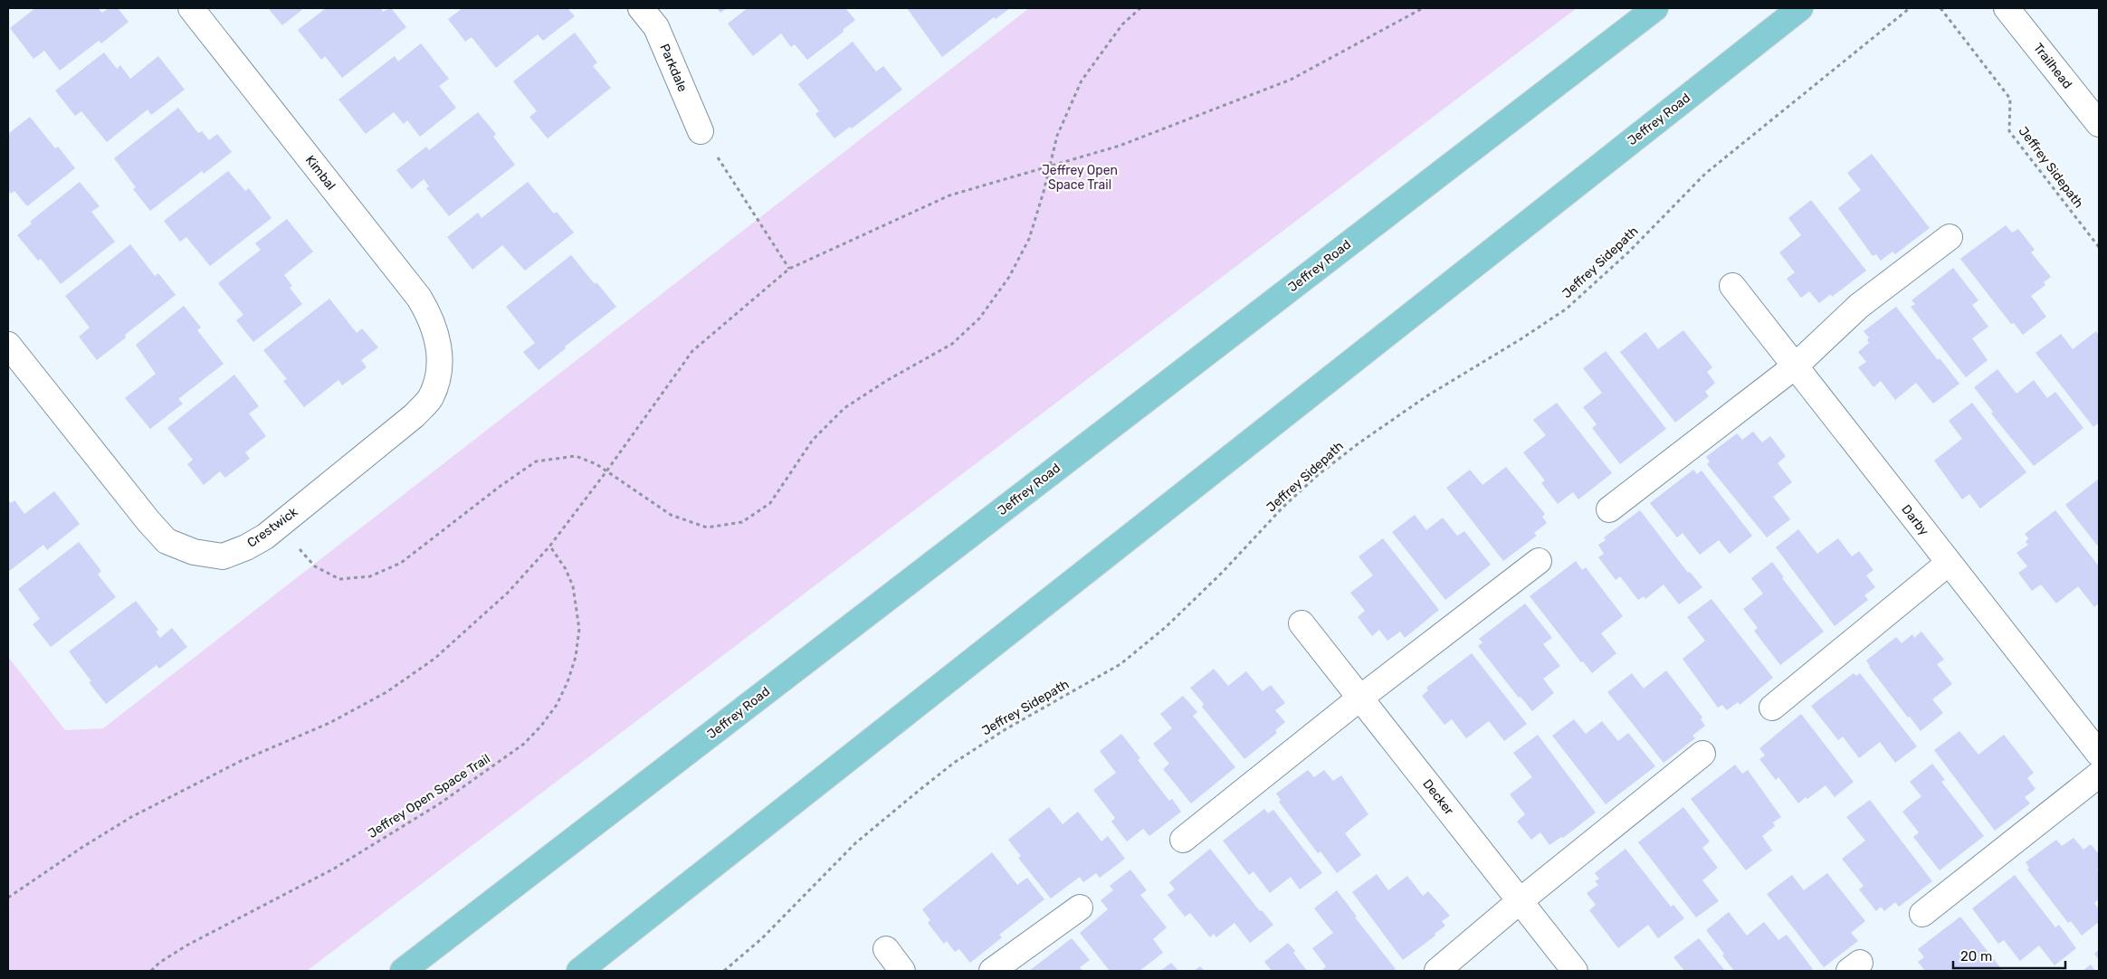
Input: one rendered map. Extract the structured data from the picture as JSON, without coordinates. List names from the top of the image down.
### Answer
{
  "streets": {
    "main road": ["Jeffrey Road"],
    "street": [
      "Trailhead",
      "Parkdale",
      "Kimbal",
      "Darby",
      "Crestwick",
      "Decker"
    ],
    "path": ["Jeffrey Sidepath", "Jeffrey Open Space Trail"]
  },
  "crossings": [
    ["Kimbal", "Crestwick"]
  ],
  "parks": ["Jeffrey Open Space Trail"],
  "scale_bar": "20 m"
}
